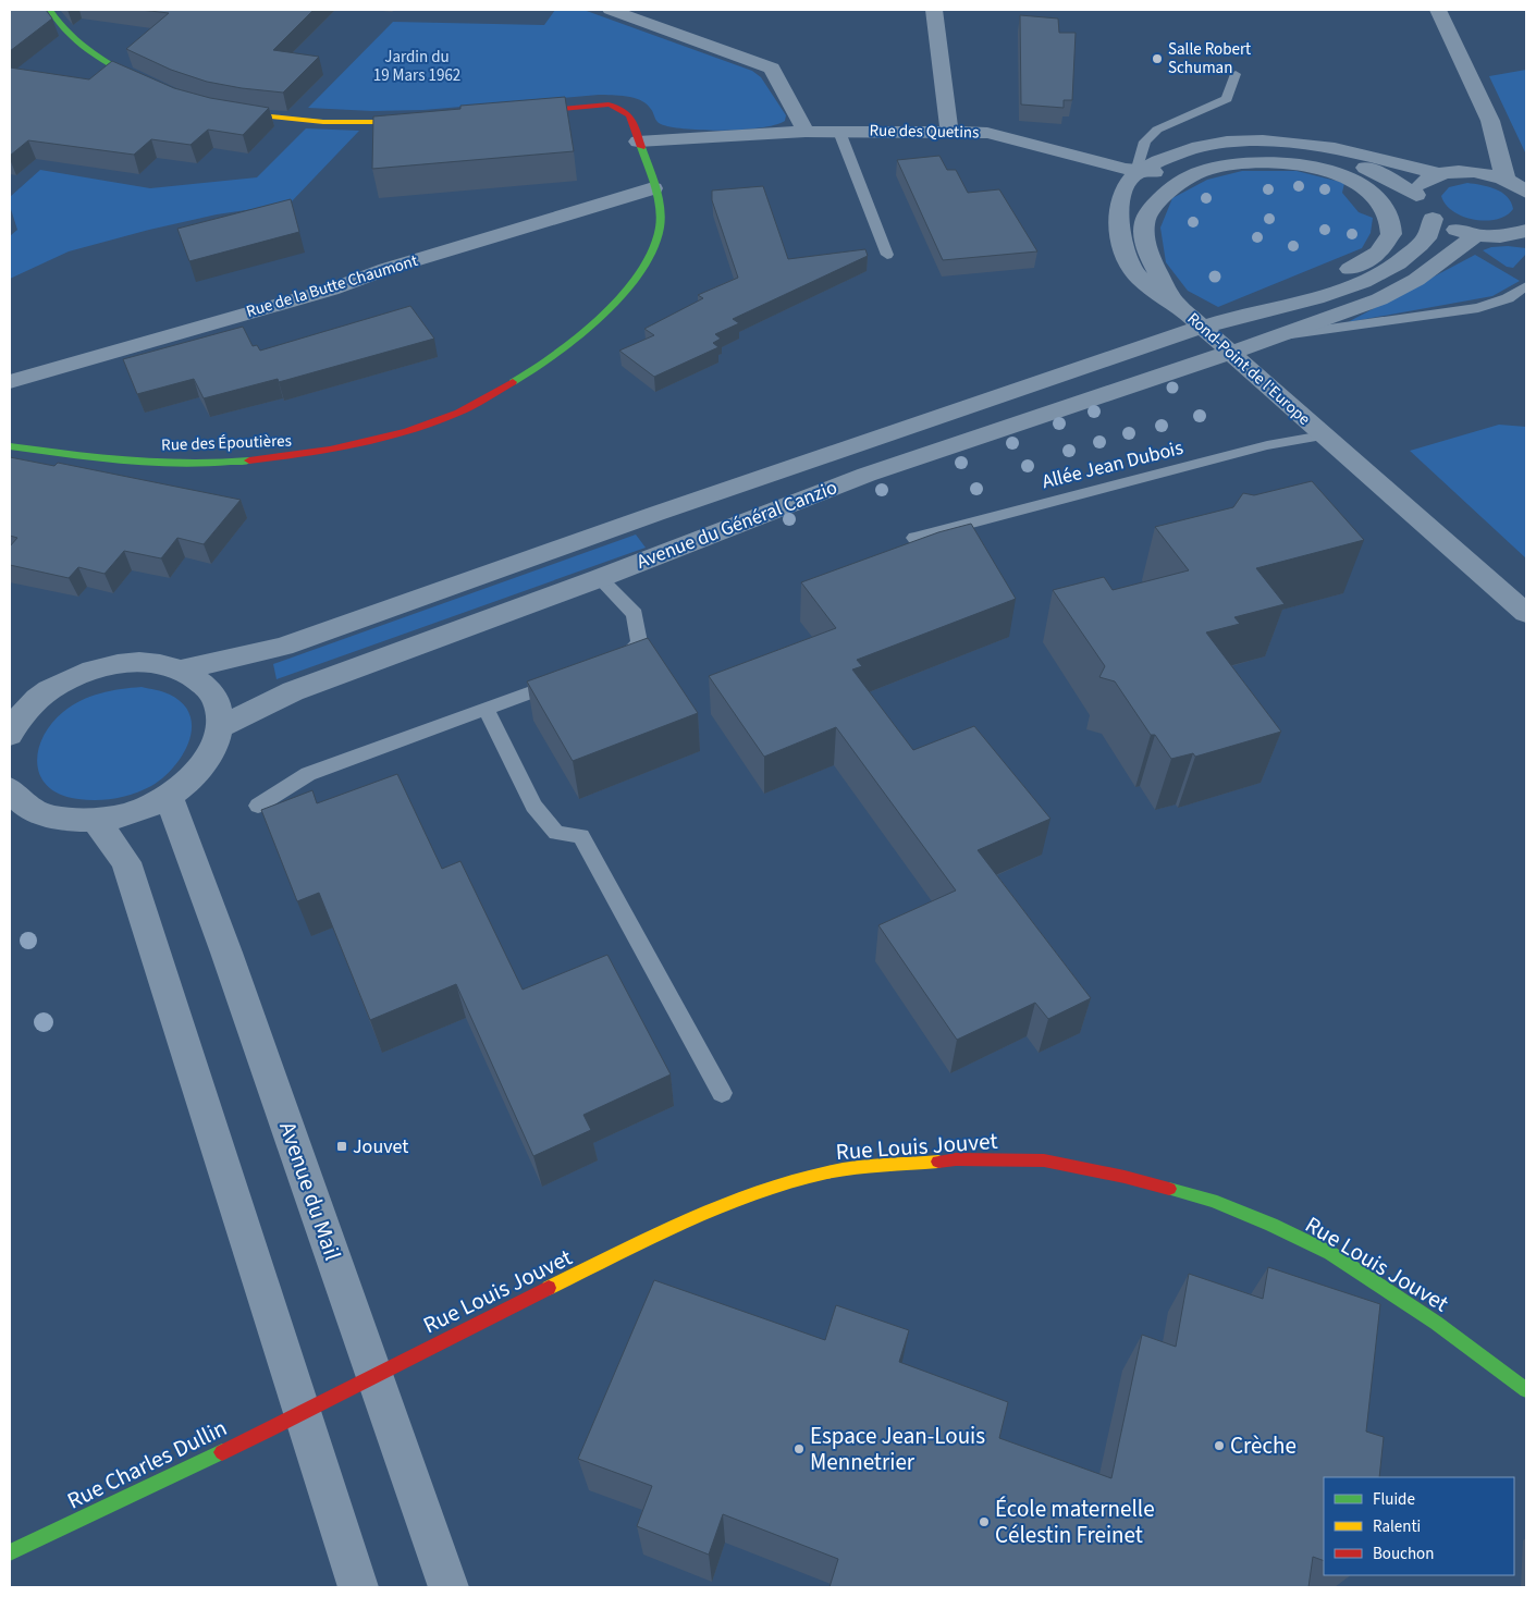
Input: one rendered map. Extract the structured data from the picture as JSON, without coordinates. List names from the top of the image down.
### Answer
{
  "streets": {
    "street": [
      "Rue des Quetins",
      "Rue de la Butte Chaumont",
      "Rond-Point de l'Europe",
      "Rue des Époutières",
      "Avenue du Général Canzio",
      "Rue Louis Jouvet",
      "Avenue du Mail",
      "Rue Charles Dullin"
    ],
    "lane": ["Allée Jean Dubois"]
  },
  "crossings": [
    ["Rue des Quetins", "Rond-Point de l'Europe"],
    ["Rue des Quetins", "Rue des Époutières"],
    ["Rue de la Butte Chaumont", "Rue des Époutières"],
    ["Rond-Point de l'Europe", "Allée Jean Dubois"],
    ["Rond-Point de l'Europe", "Avenue du Général Canzio"],
    ["Rue Louis Jouvet", "Avenue du Mail"],
    ["Rue Louis Jouvet", "Rue Charles Dullin"]
  ],
  "parks": ["Jardin du 19 Mars 1962"],
  "places": {
    "other": [
      "Salle Robert Schuman",
      "Crèche",
      "Espace Jean-Louis Mennetrier",
      "École maternelle Célestin Freinet"
    ],
    "transit": ["Jouvet"]
  },
  "legend": ["Fluide", "Ralenti", "Bouchon"]
}
